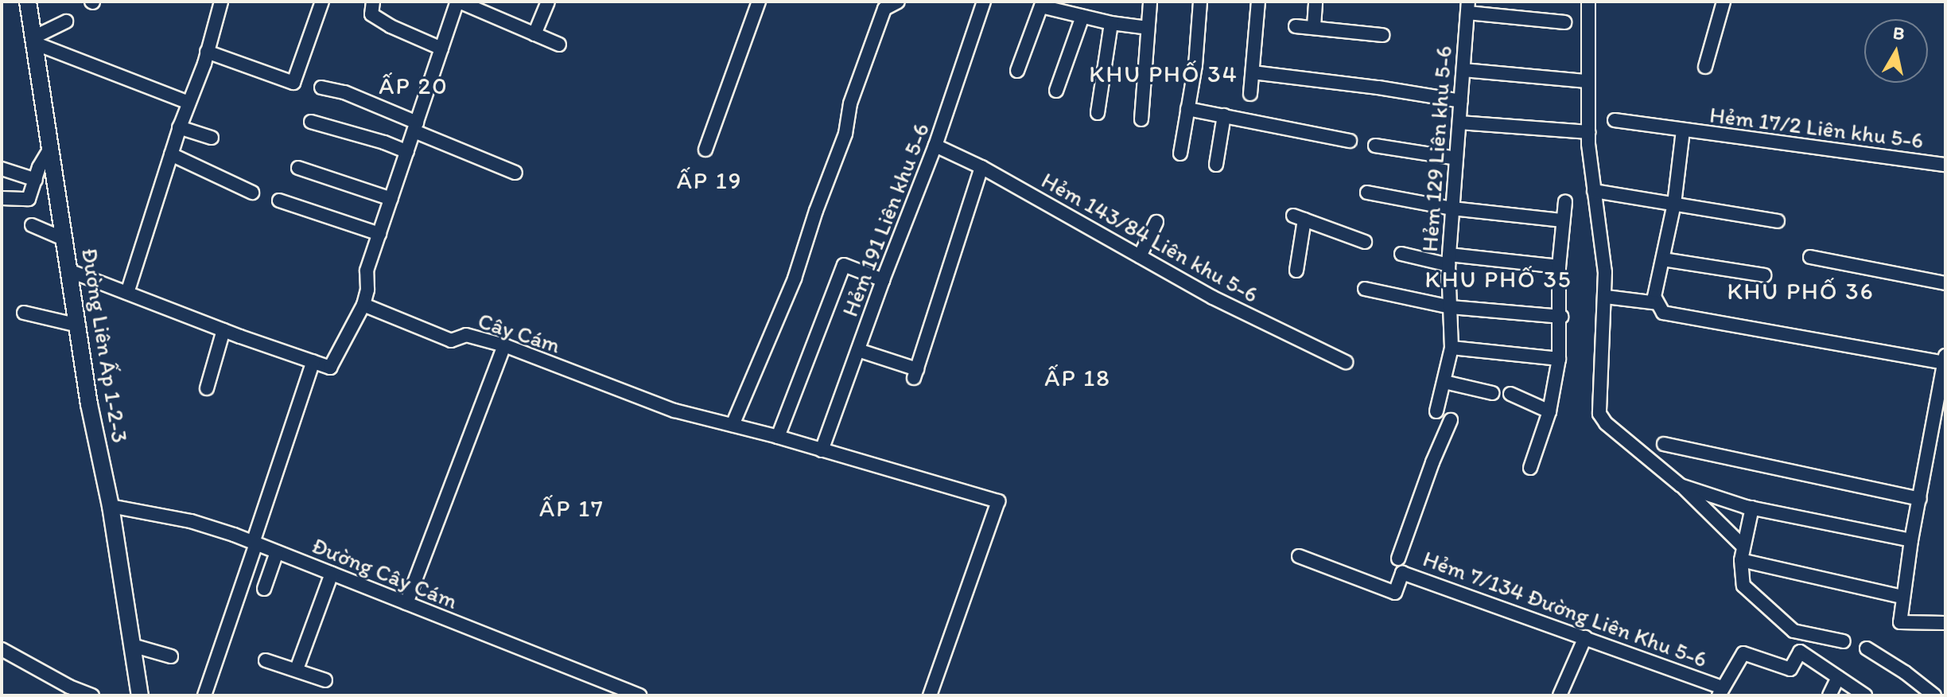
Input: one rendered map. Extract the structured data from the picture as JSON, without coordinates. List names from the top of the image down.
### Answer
{
  "streets": {
    "street": [
      "Hẻm 17/2 Liên khu 5-6",
      "Hẻm 129 Liên khu 5-6",
      "Hẻm 191 Liên khu 5-6",
      "Hẻm 143/84 Liên khu 5-6",
      "Cây Cám",
      "Đường Liên Ấp 1-2-3",
      "Đường Cây Cám",
      "Hẻm 7/134 Đường Liên Khu 5-6"
    ]
  },
  "crossings": [
    ["Hẻm 191 Liên khu 5-6", "Hẻm 143/84 Liên khu 5-6"],
    ["Hẻm 191 Liên khu 5-6", "Cây Cám"],
    ["Đường Liên Ấp 1-2-3", "Đường Cây Cám"]
  ],
  "districts": [
    "KHU PHỐ 34",
    "ẤP 20",
    "ẤP 19",
    "KHU PHỐ 35",
    "KHU PHỐ 36",
    "ẤP 18",
    "ẤP 17"
  ],
  "north": "top"
}
